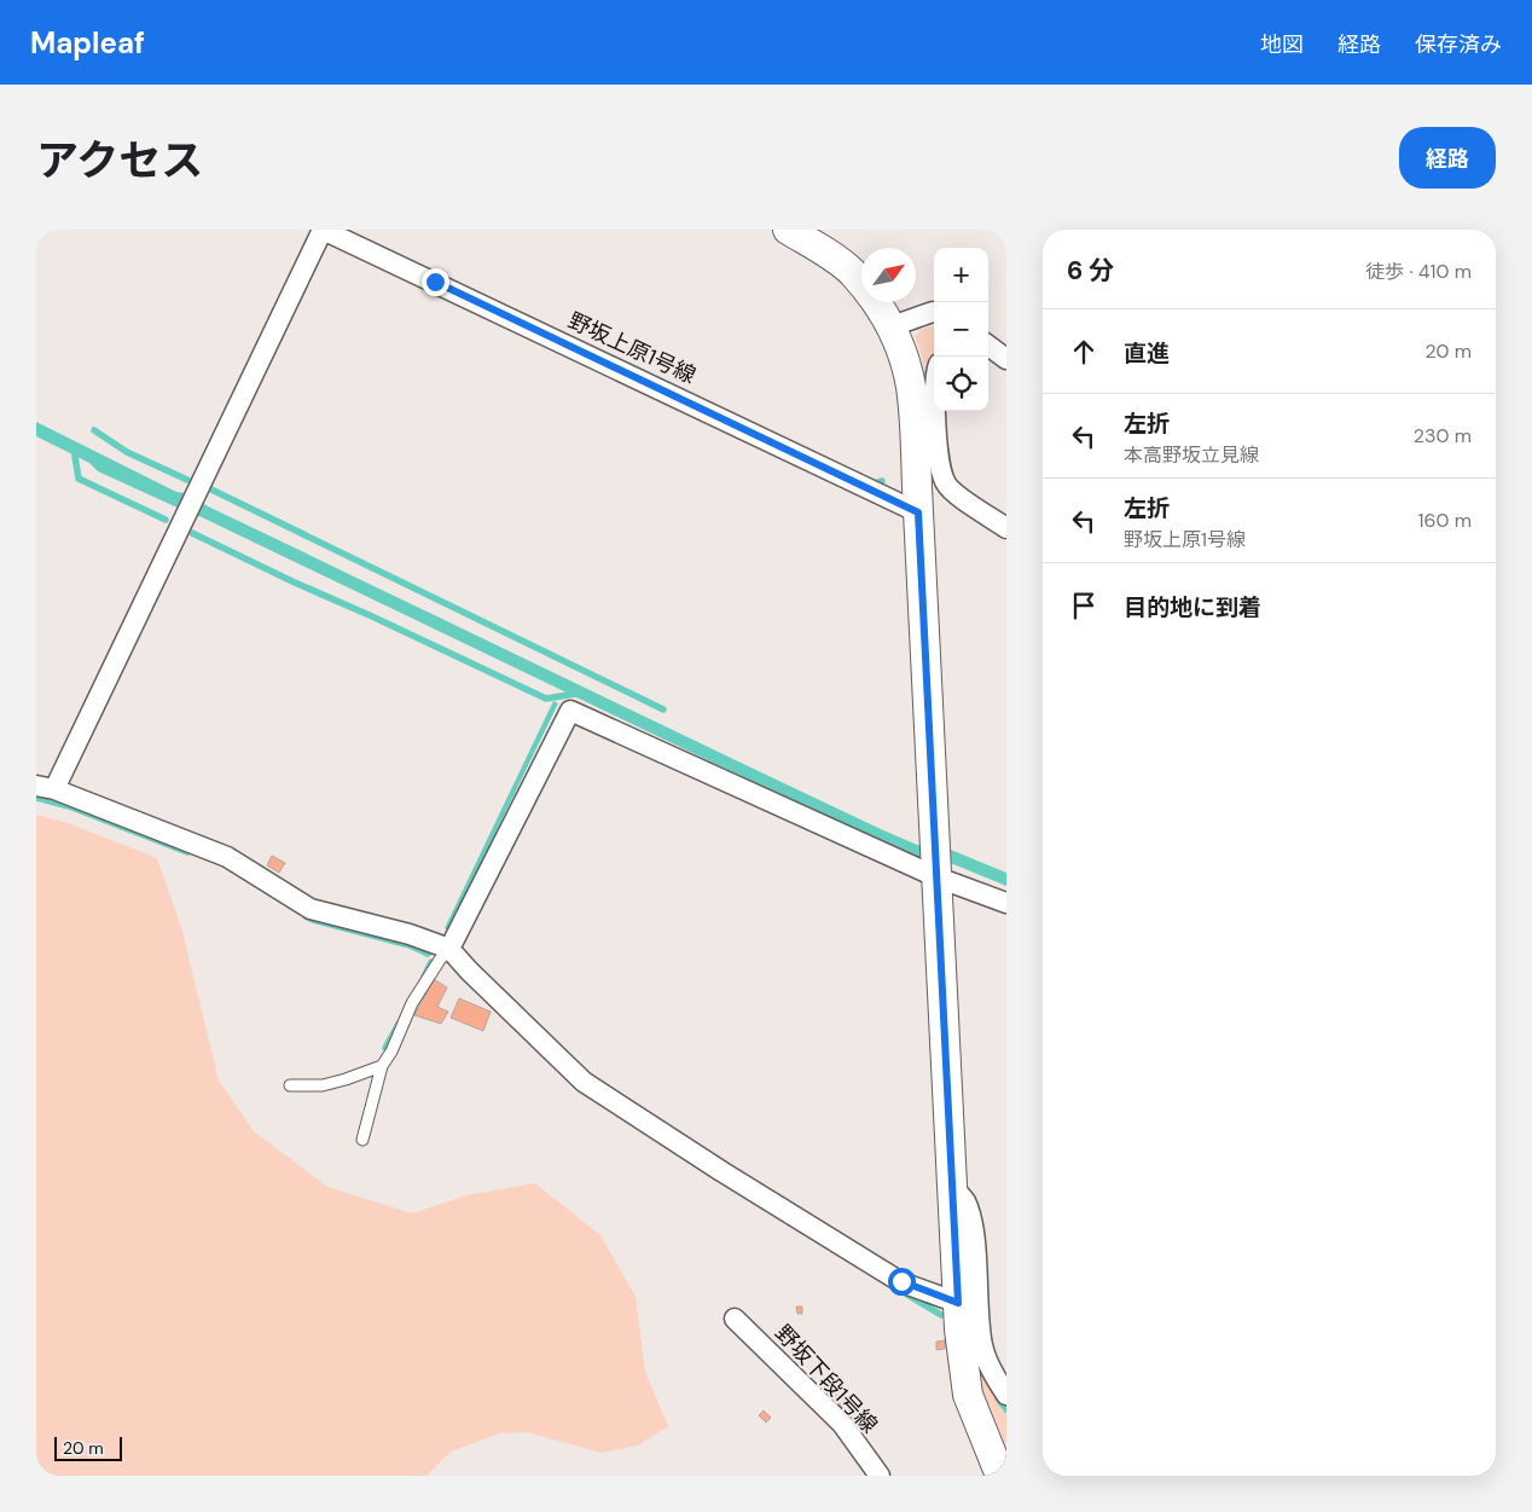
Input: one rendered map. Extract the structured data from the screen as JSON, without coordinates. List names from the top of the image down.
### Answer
{
  "streets": {
    "street": ["野坂上原1号線", "野坂下段1号線"]
  },
  "scale_bar": "20 m",
  "north": "top right",
  "page": {
    "header": "Mapleaf",
    "nav": ["地図", "経路", "保存済み"],
    "title": "アクセス",
    "buttons": "経路",
    "heading": ["6 分", "徒歩 · 410 m"],
    "map_buttons": ["+", "−"],
    "list": [
      ["直進", "20 m"],
      ["左折", "本高野坂立見線", "230 m"],
      ["左折", "野坂上原1号線", "160 m"],
      "目的地に到着"
    ],
    "scale": "20 m"
  }
}
